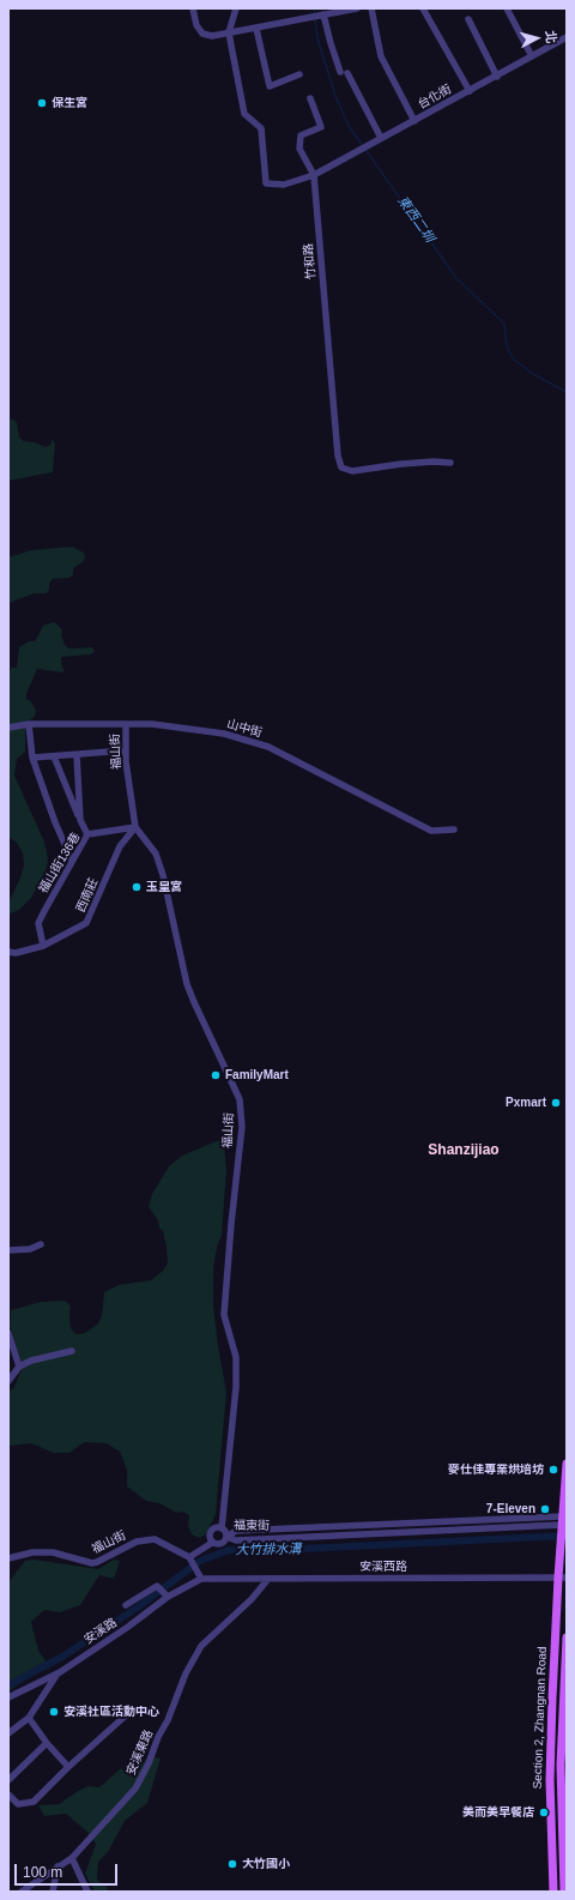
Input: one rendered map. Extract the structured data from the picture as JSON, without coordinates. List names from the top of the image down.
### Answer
{
  "streets": {
    "main road": ["Section 2, Zhangnan Road"],
    "street": [
      "台化街",
      "竹和路",
      "山中街",
      "福山街",
      "福山街136巷",
      "西南莊",
      "福東街",
      "安溪西路",
      "安溪路",
      "安溪東路"
    ]
  },
  "crossings": [
    ["台化街", "竹和路"],
    ["山中街", "福山街"],
    ["福山街", "福山街136巷"],
    ["福山街", "西南莊"],
    ["福山街", "福東街"],
    ["福山街136巷", "西南莊"],
    ["福東街", "Section 2, Zhangnan Road"],
    ["安溪西路", "安溪路"],
    ["安溪西路", "Section 2, Zhangnan Road"],
    ["安溪西路", "安溪東路"]
  ],
  "districts": ["Shanzijiao"],
  "water": ["東西二圳", "大竹排水溝"],
  "places": [
    "保生宮",
    "玉皇宮",
    "FamilyMart",
    "Pxmart",
    "麥仕佳專業烘培坊",
    "7-Eleven",
    "安溪社區活動中心",
    "美而美早餐店",
    "大竹國小"
  ],
  "scale_bar": "100 m",
  "north": "right"
}
